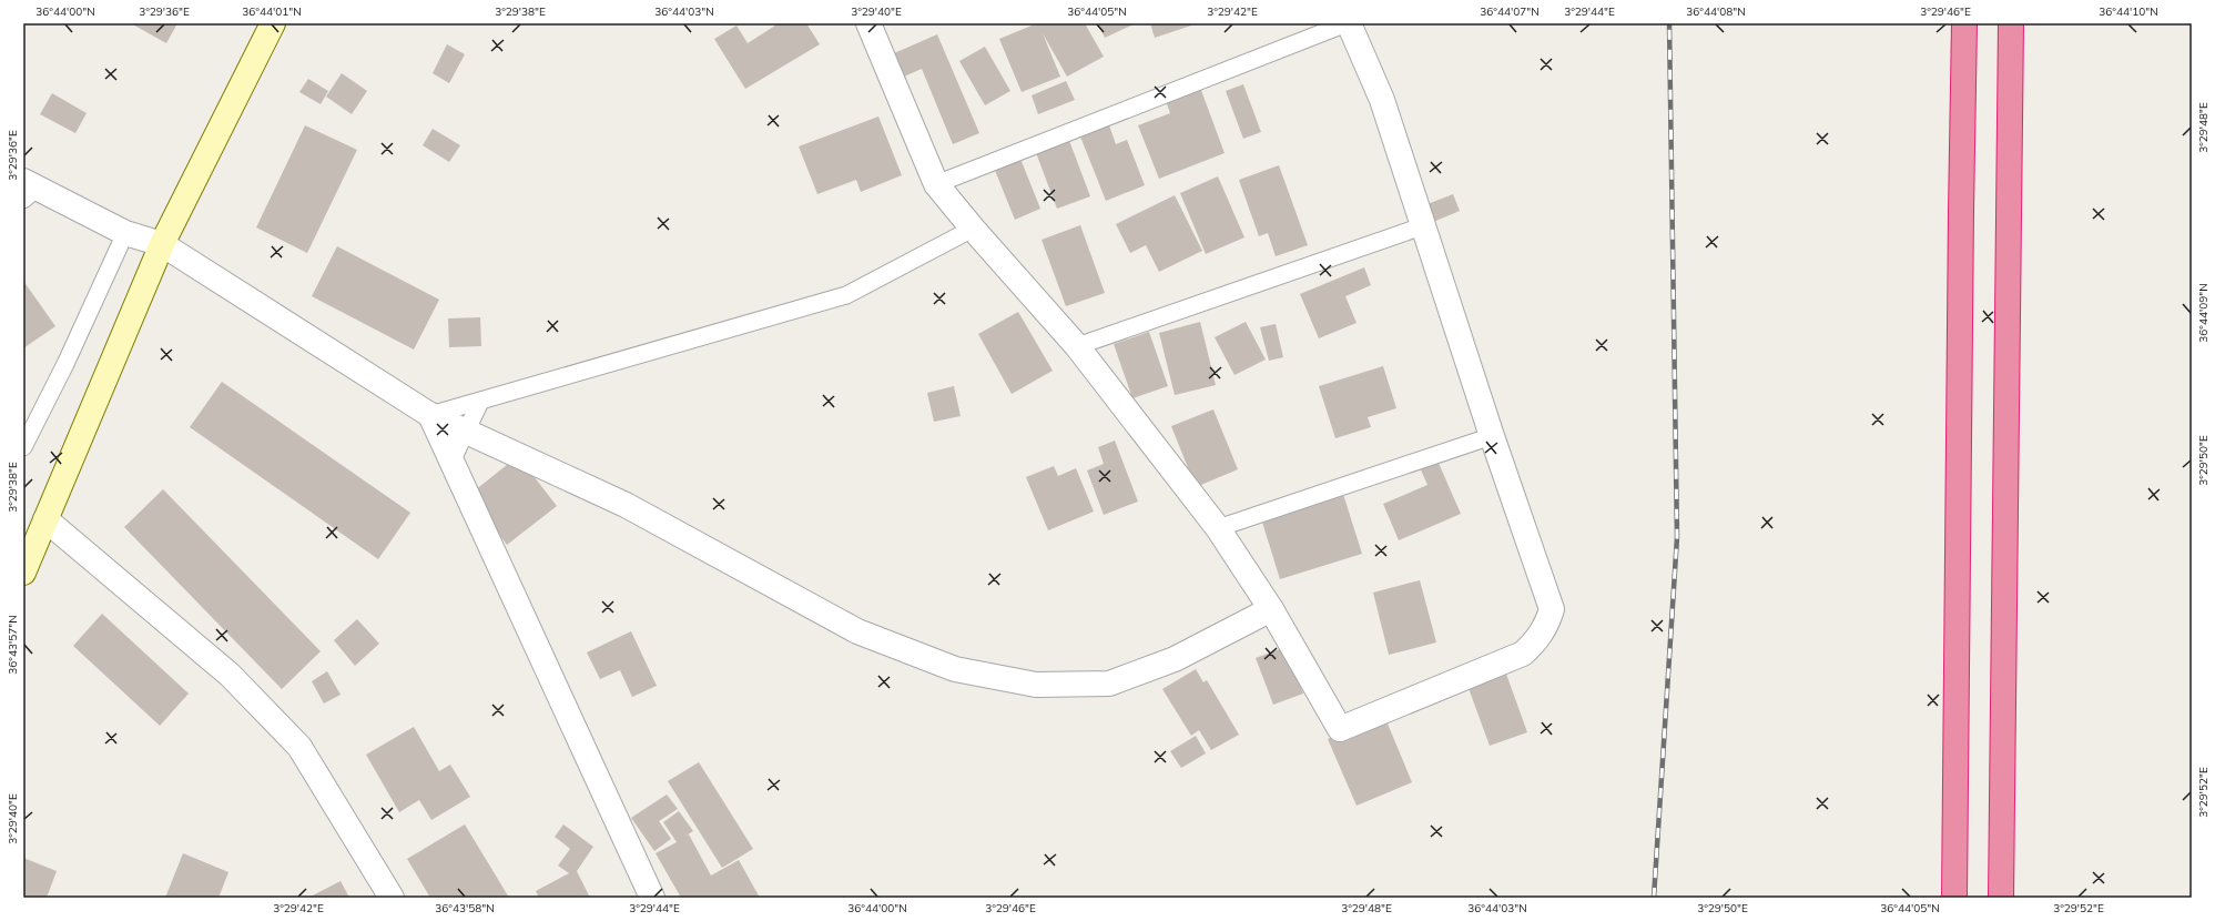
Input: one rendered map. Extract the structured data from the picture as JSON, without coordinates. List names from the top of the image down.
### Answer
{
  "coordinates": [
    "36°44'00\"N",
    "3°29'36\"E",
    "36°44'01\"N",
    "3°29'38\"E",
    "36°44'03\"N",
    "3°29'40\"E",
    "36°44'05\"N",
    "3°29'42\"E",
    "36°44'07\"N",
    "3°29'44\"E",
    "36°44'08\"N",
    "3°29'46\"E",
    "36°44'10\"N",
    "3°29'48\"E",
    "36°44'09\"N",
    "3°29'50\"E",
    "36°43'57\"N",
    "3°29'52\"E",
    "36°43'58\"N"
  ]
}
